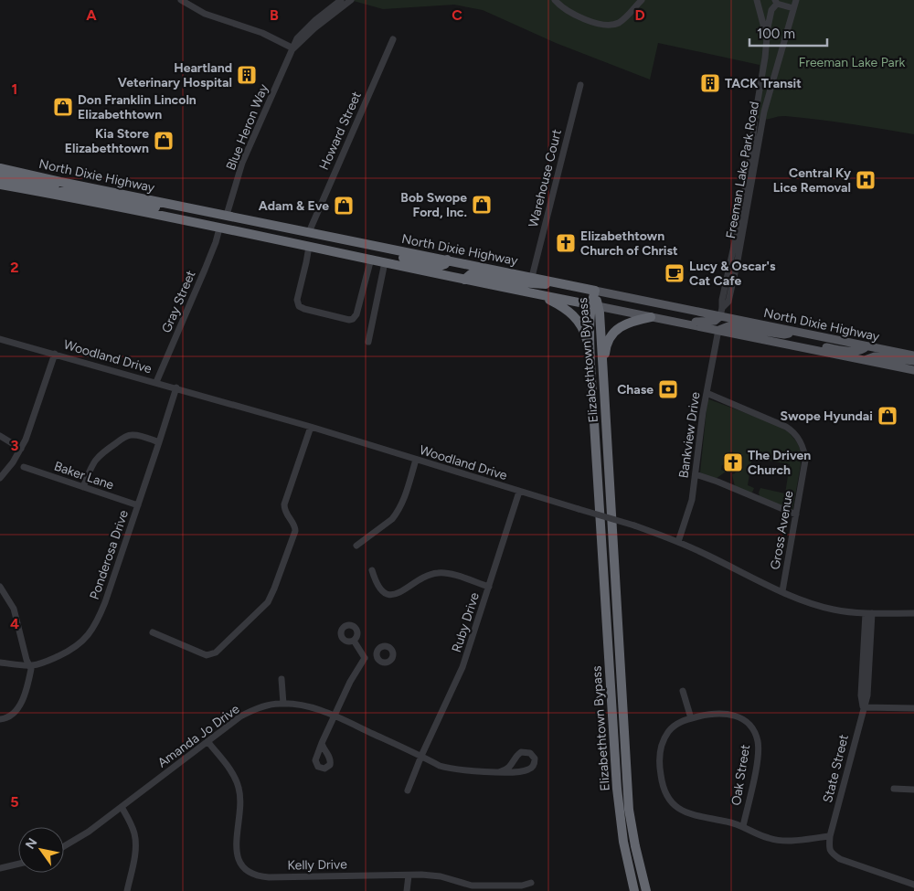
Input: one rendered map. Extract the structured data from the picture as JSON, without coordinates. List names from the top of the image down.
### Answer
{
  "streets": {
    "highway": ["North Dixie Highway", "Elizabethtown Bypass"],
    "street": [
      "Blue Heron Way",
      "Howard Street",
      "Freeman Lake Park Road",
      "Warehouse Court",
      "Gray Street",
      "Woodland Drive",
      "Bankview Drive",
      "Baker Lane",
      "Gross Avenue",
      "Ponderosa Drive",
      "Ruby Drive",
      "Amanda Jo Drive",
      "State Street",
      "Oak Street",
      "Kelly Drive"
    ]
  },
  "crossings": [
    ["Blue Heron Way", "North Dixie Highway"],
    ["Howard Street", "North Dixie Highway"],
    ["Freeman Lake Park Road", "North Dixie Highway"],
    ["North Dixie Highway", "Warehouse Court"],
    ["North Dixie Highway", "Elizabethtown Bypass"],
    ["North Dixie Highway", "Bankview Drive"],
    ["Gray Street", "Woodland Drive"],
    ["Woodland Drive", "Bankview Drive"],
    ["Woodland Drive", "Gross Avenue"],
    ["Woodland Drive", "Ponderosa Drive"],
    ["Woodland Drive", "Ruby Drive"],
    ["Woodland Drive", "State Street"],
    ["Bankview Drive", "Gross Avenue"],
    ["Baker Lane", "Ponderosa Drive"],
    ["Ruby Drive", "Amanda Jo Drive"],
    ["Amanda Jo Drive", "Kelly Drive"],
    ["State Street", "Oak Street"]
  ],
  "parks": ["Freeman Lake Park"],
  "places": {
    "building": ["Heartland Veterinary Hospital", "TACK Transit"],
    "shop": [
      "Don Franklin Lincoln Elizabethtown",
      "Kia Store Elizabethtown",
      "Bob Swope Ford, Inc.",
      "Adam & Eve",
      "Swope Hyundai"
    ],
    "hospital": ["Central Ky Lice Removal"],
    "church": ["Elizabethtown Church of Christ", "The Driven Church"],
    "cafe": ["Lucy & Oscar's Cat Cafe"],
    "bank": ["Chase"]
  },
  "scale_bar": "100 m",
  "north": "top left",
  "grid": {
    "columns": [
      "A",
      "B",
      "C",
      "D"
    ],
    "rows": [
      "1",
      "2",
      "3",
      "4",
      "5"
    ]
  }
}
